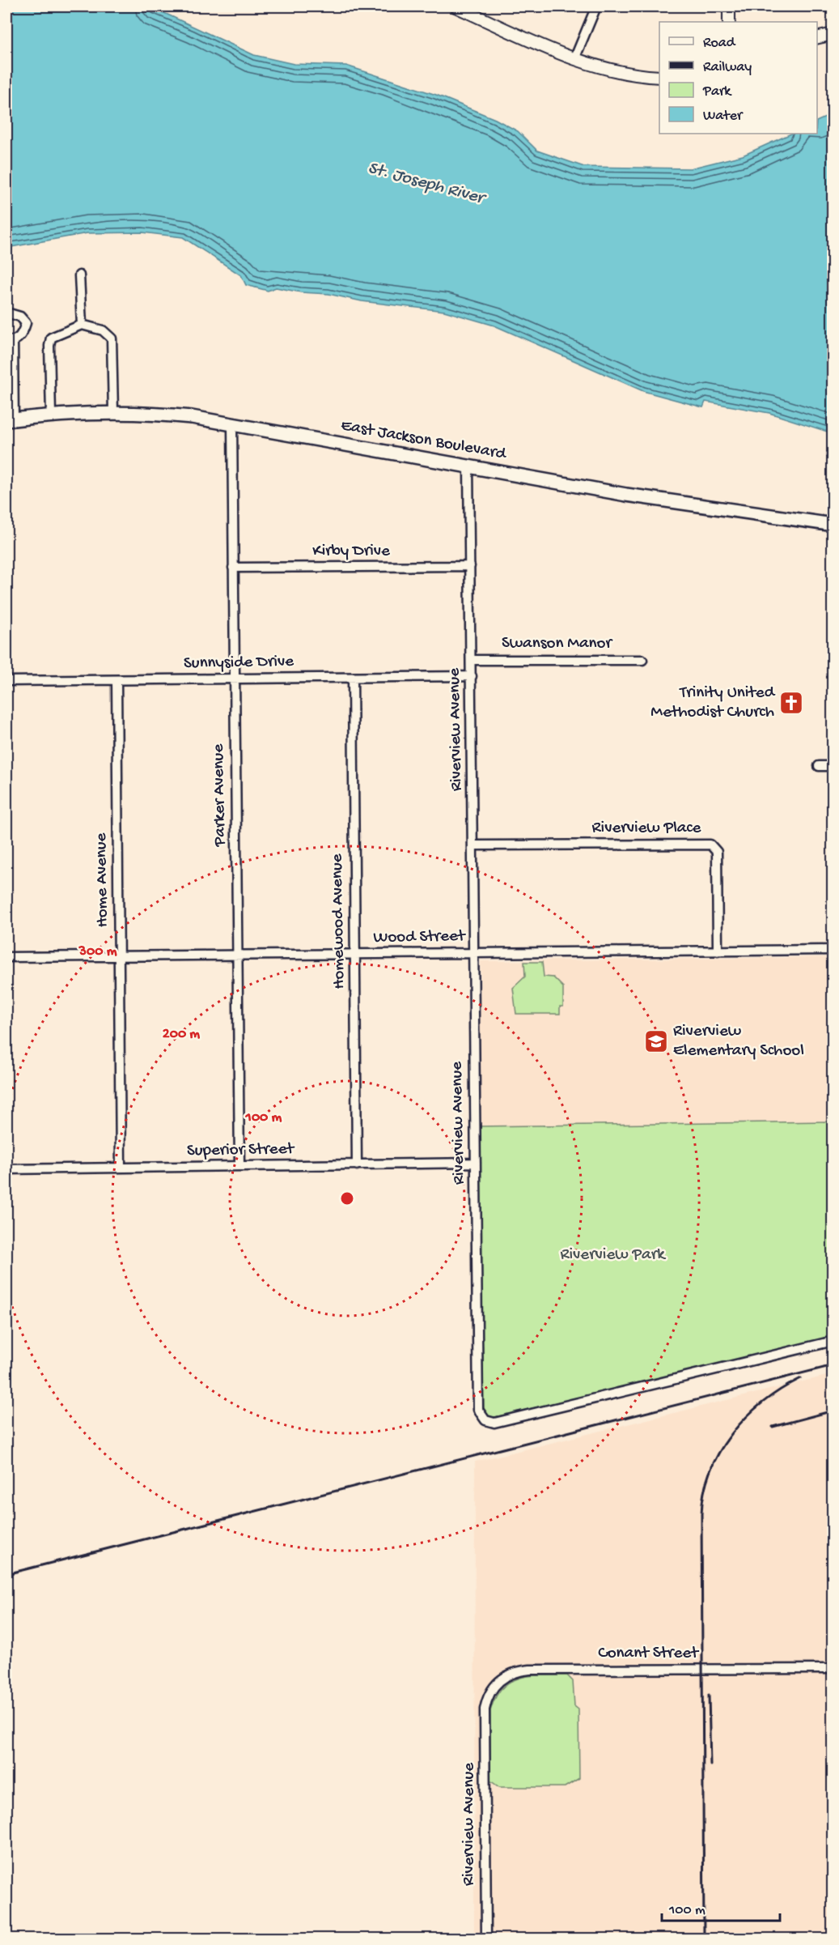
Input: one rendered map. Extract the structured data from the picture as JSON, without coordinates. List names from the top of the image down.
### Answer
{
  "streets": {
    "main road": ["East Jackson Boulevard"],
    "street": [
      "Kirby Drive",
      "Swanson Manor",
      "Sunnyside Drive",
      "Riverview Avenue",
      "Parker Avenue",
      "Riverview Place",
      "Home Avenue",
      "Homewood Avenue",
      "Wood Street",
      "Superior Street",
      "Conant Street"
    ]
  },
  "crossings": [
    ["East Jackson Boulevard", "Riverview Avenue"],
    ["East Jackson Boulevard", "Parker Avenue"],
    ["Kirby Drive", "Riverview Avenue"],
    ["Kirby Drive", "Parker Avenue"],
    ["Swanson Manor", "Riverview Avenue"],
    ["Sunnyside Drive", "Riverview Avenue"],
    ["Sunnyside Drive", "Parker Avenue"],
    ["Sunnyside Drive", "Home Avenue"],
    ["Sunnyside Drive", "Homewood Avenue"],
    ["Riverview Avenue", "Riverview Place"],
    ["Riverview Avenue", "Wood Street"],
    ["Riverview Avenue", "Superior Street"],
    ["Riverview Avenue", "Conant Street"],
    ["Parker Avenue", "Wood Street"],
    ["Parker Avenue", "Superior Street"],
    ["Riverview Place", "Wood Street"],
    ["Home Avenue", "Wood Street"],
    ["Home Avenue", "Superior Street"],
    ["Homewood Avenue", "Wood Street"],
    ["Homewood Avenue", "Superior Street"]
  ],
  "water": ["St. Joseph River"],
  "parks": ["Riverview Park"],
  "places": {
    "church": ["Trinity United Methodist Church"],
    "school or university": ["Riverview Elementary School"]
  },
  "legend": [
    "Road",
    "Railway",
    "Park",
    "Water"
  ],
  "scale_bar": "100 m",
  "rings": ["300 m", "200 m", "100 m"]
}
